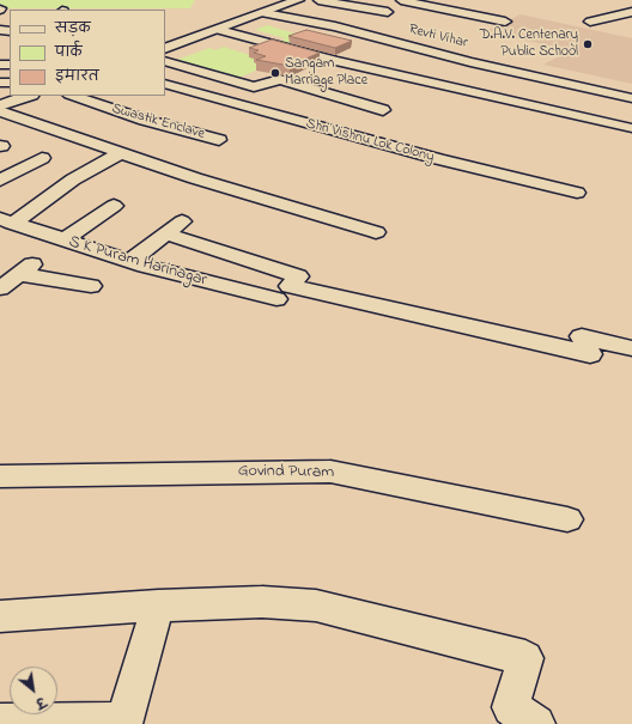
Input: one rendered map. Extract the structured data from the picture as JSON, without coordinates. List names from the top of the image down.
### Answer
{
  "streets": {
    "street": [
      "Revti Vihar",
      "Swastik Enclave",
      "Shri Vishnu Lok Colony",
      "S K Puram Harinagar",
      "Govind Puram"
    ]
  },
  "places": ["D.A.V. Centenary Public School", "Sangam Marriage Place"],
  "legend": ["सड़क", "पार्क", "इमारत"],
  "north": "bottom right"
}
